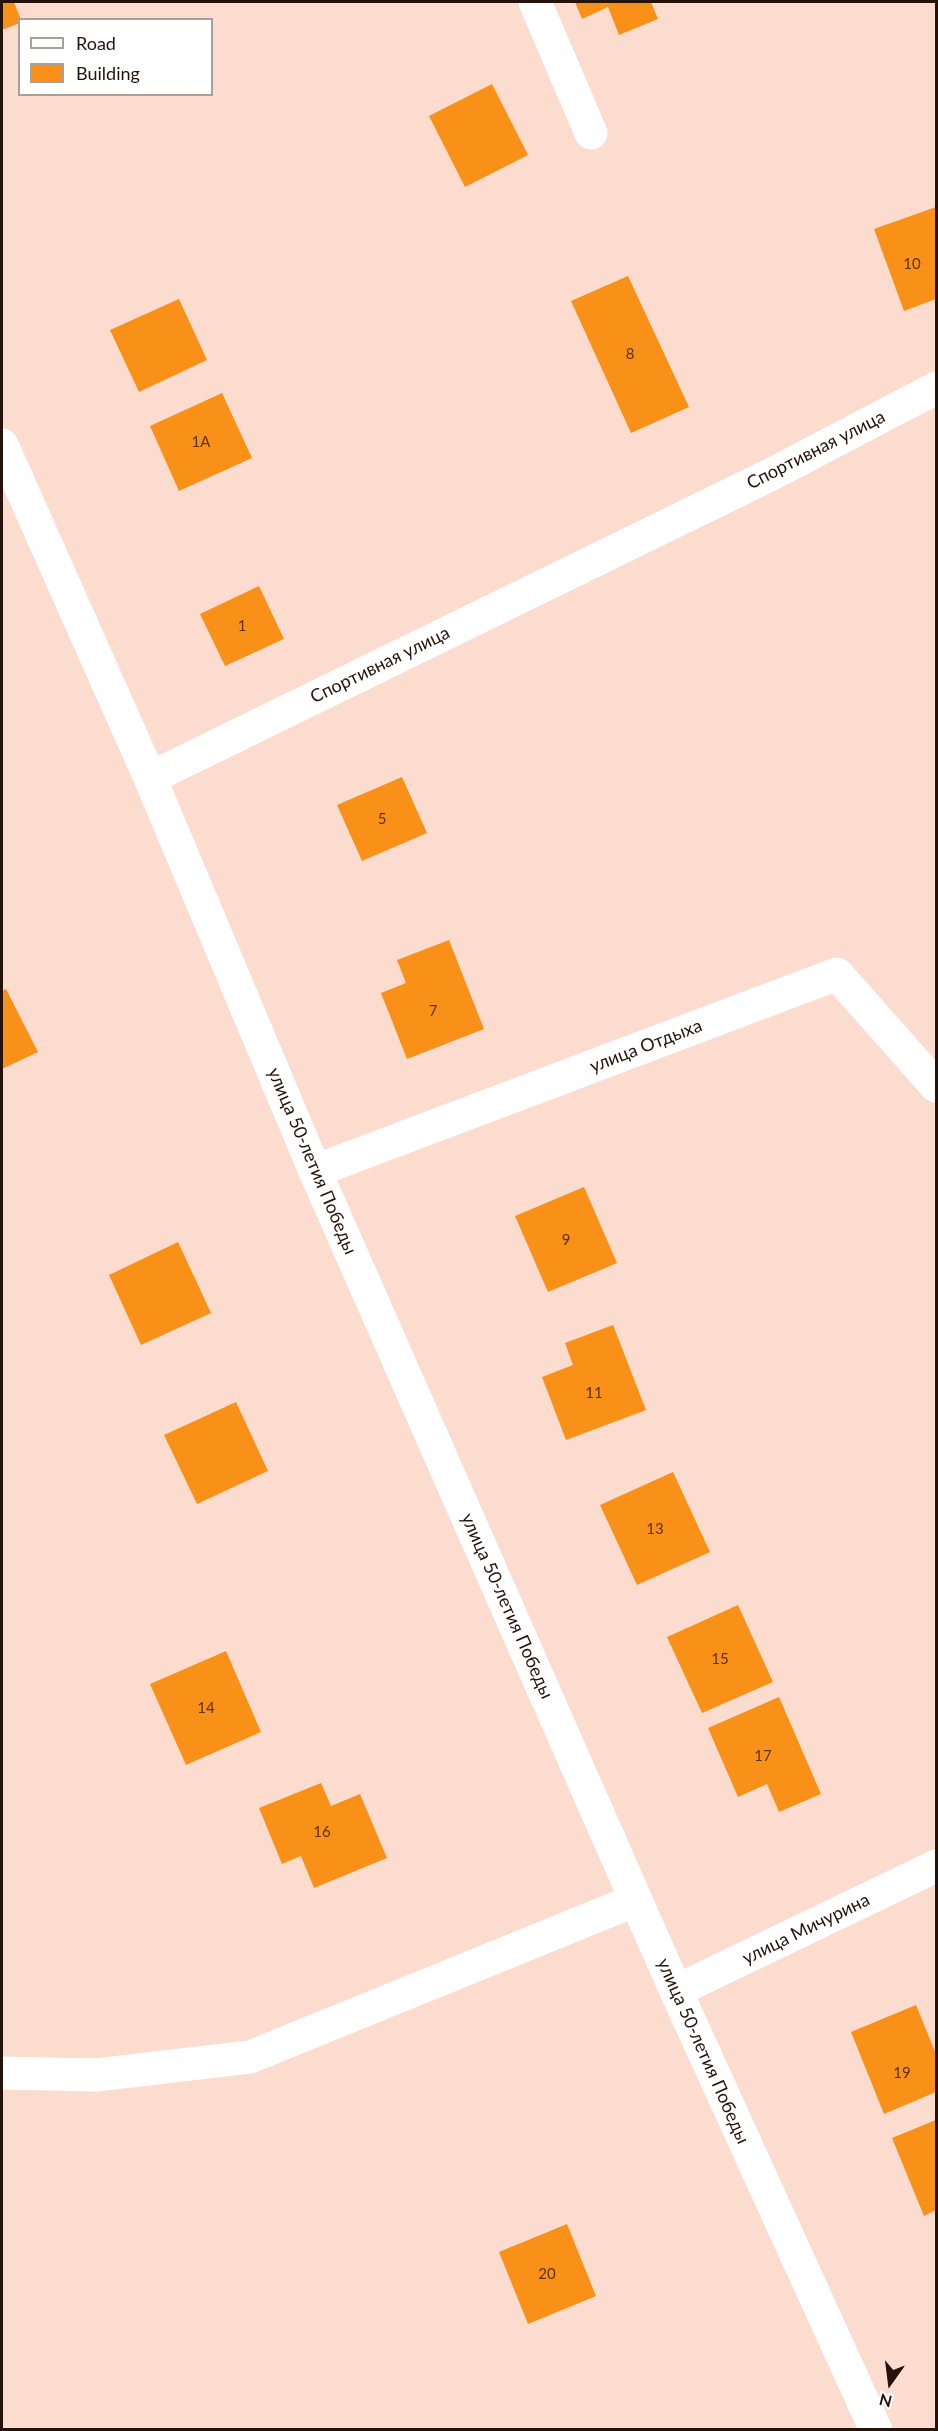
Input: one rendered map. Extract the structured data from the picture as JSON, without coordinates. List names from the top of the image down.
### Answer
{
  "streets": {
    "street": [
      "Спортивная улица",
      "улица Отдыха",
      "улица 50-летия Победы",
      "улица Мичурина"
    ]
  },
  "crossings": [
    ["Спортивная улица", "улица 50-летия Победы"],
    ["улица Отдыха", "улица 50-летия Победы"],
    ["улица 50-летия Победы", "улица Мичурина"]
  ],
  "house_numbers": [
    "10",
    "8",
    "1А",
    "1",
    "5",
    "7",
    "9",
    "11",
    "13",
    "15",
    "14",
    "17",
    "16",
    "19",
    "20"
  ],
  "legend": ["Road", "Building"],
  "north": "bottom"
}
